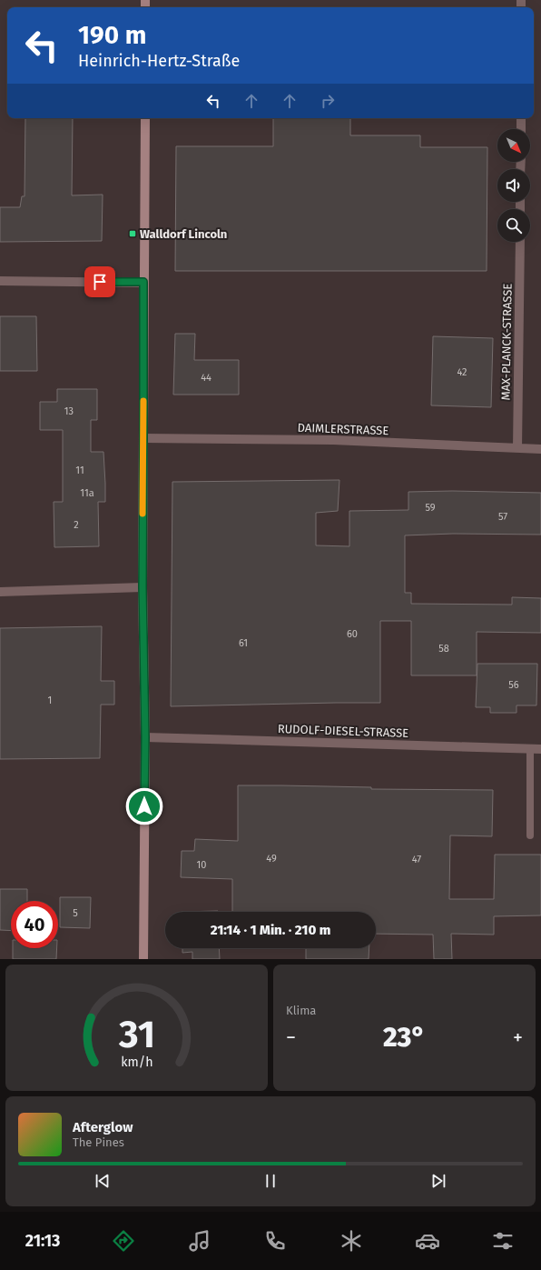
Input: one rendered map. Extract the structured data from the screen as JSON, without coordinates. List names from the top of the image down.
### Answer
{
  "streets": {
    "street": ["MAX-PLANCK-STRASSE", "DAIMLERSTRASSE", "RUDOLF-DIESEL-STRASSE"]
  },
  "crossings": [
    ["MAX-PLANCK-STRASSE", "DAIMLERSTRASSE"]
  ],
  "places": {
    "transit": ["Walldorf Lincoln"]
  },
  "house_numbers": [
    "42",
    "44",
    "13",
    "11",
    "11a",
    "59",
    "57",
    "2",
    "60",
    "61",
    "58",
    "56",
    "1",
    "49",
    "47",
    "10",
    "5"
  ],
  "north": "bottom right",
  "page": {
    "turn": ["190 m", "Heinrich-Hertz-Straße"],
    "limit": "40",
    "trip": "21:14 · 1 Min. · 210 m",
    "tile": "Klima",
    "heat": ["−", "23°", "+"],
    "song": ["Afterglow", "The Pines"],
    "tabs": "21:13",
    "gauge": ["31", "km/h"]
  }
}
